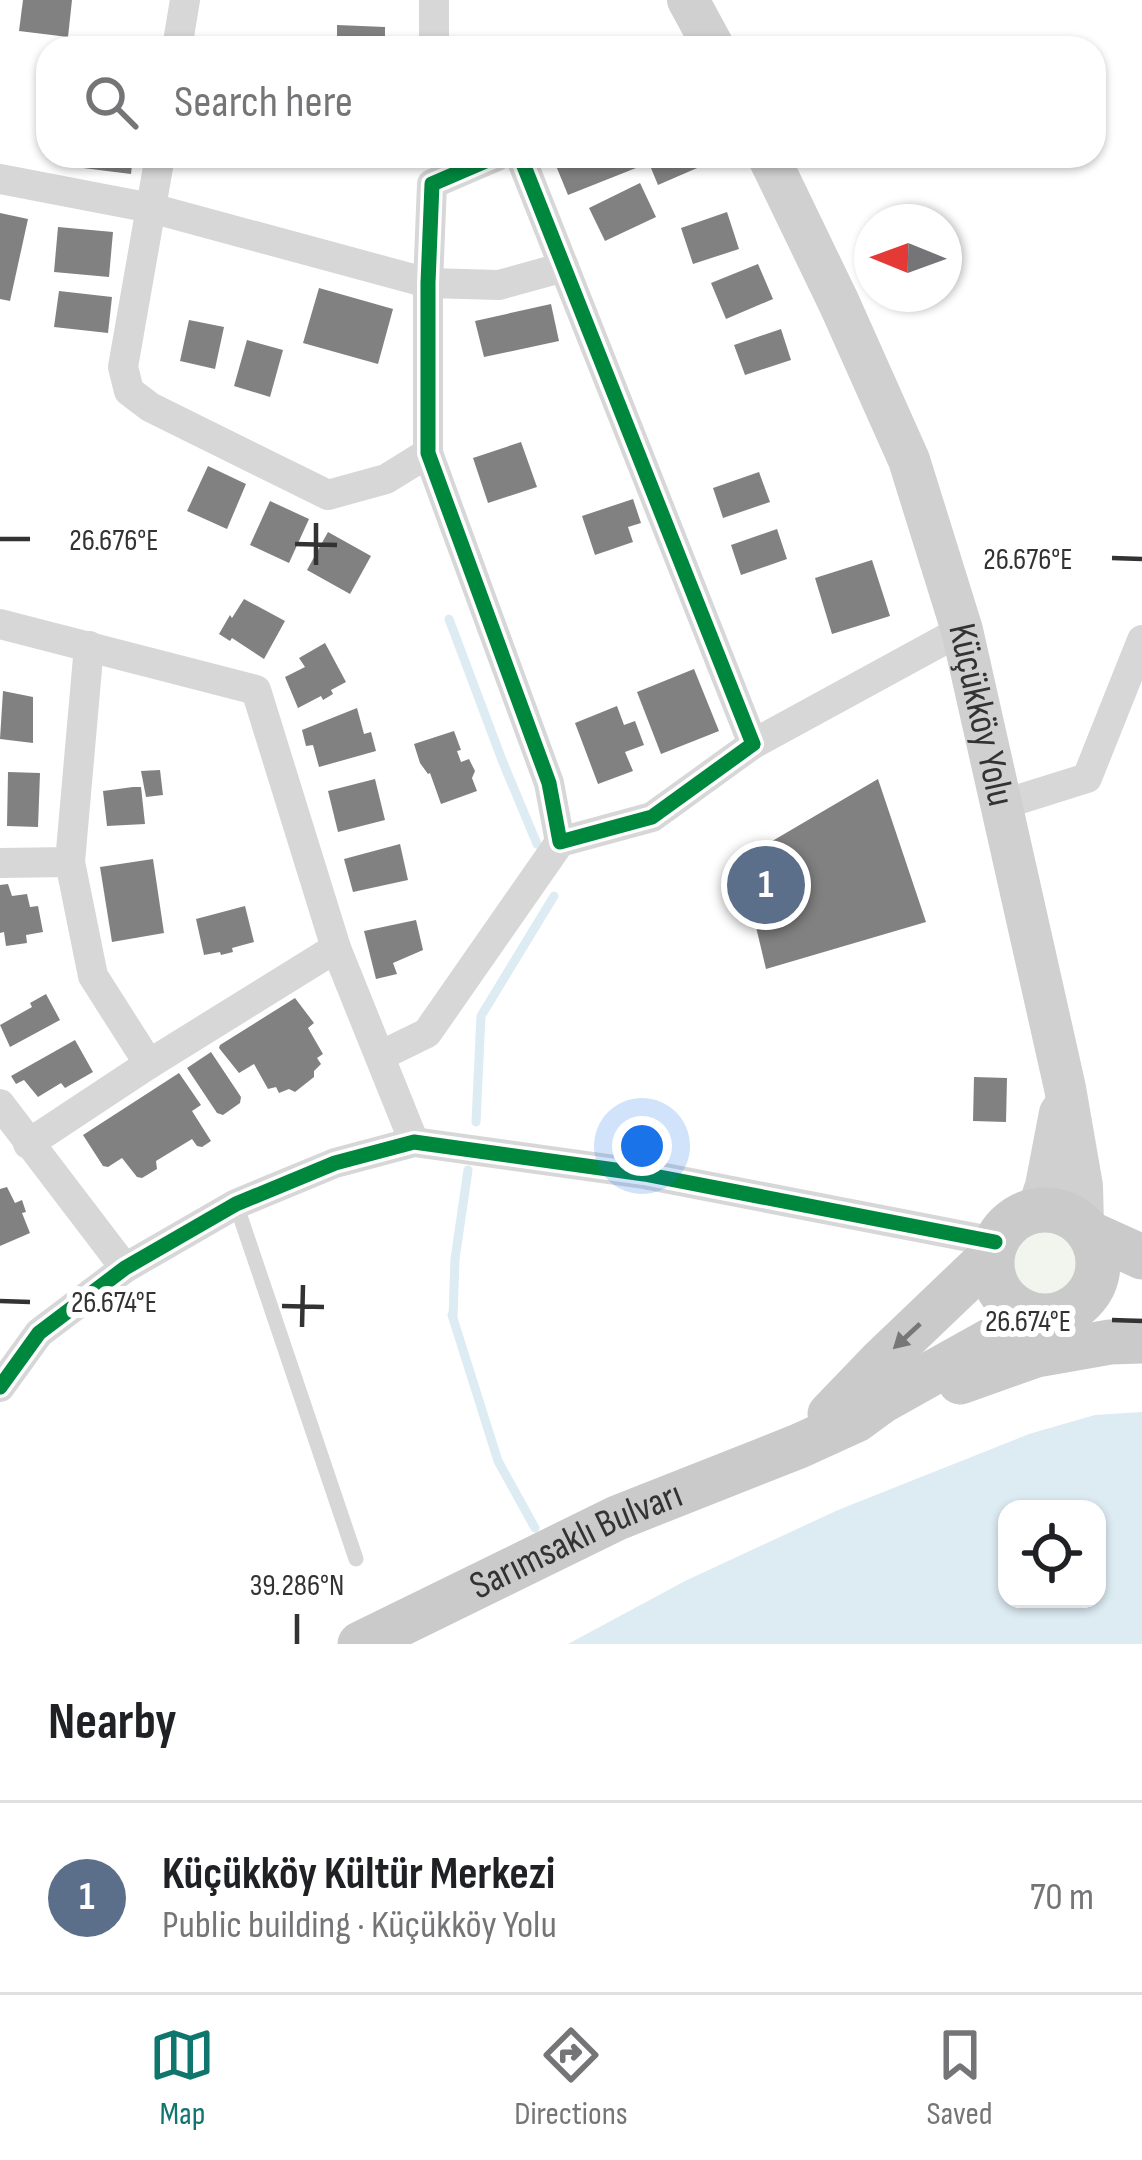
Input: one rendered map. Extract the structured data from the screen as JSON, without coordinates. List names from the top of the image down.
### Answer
{
  "streets": {
    "main road": ["Küçükköy Yolu", "Sarımsaklı Bulvarı"]
  },
  "crossings": [
    ["Küçükköy Yolu", "Sarımsaklı Bulvarı"]
  ],
  "north": "left",
  "page": {
    "search": "Search here",
    "pins": "1",
    "heading": "Nearby",
    "list": [
      {
        "mark": "1",
        "name": "Küçükköy Kültür Merkezi",
        "note": "Public building · Küçükköy Yolu",
        "value": "70 m"
      }
    ],
    "nav": ["Map", "Directions", "Saved"]
  },
  "coordinates": ["26.676°E", "26.674°E", "39.286°N"]
}
